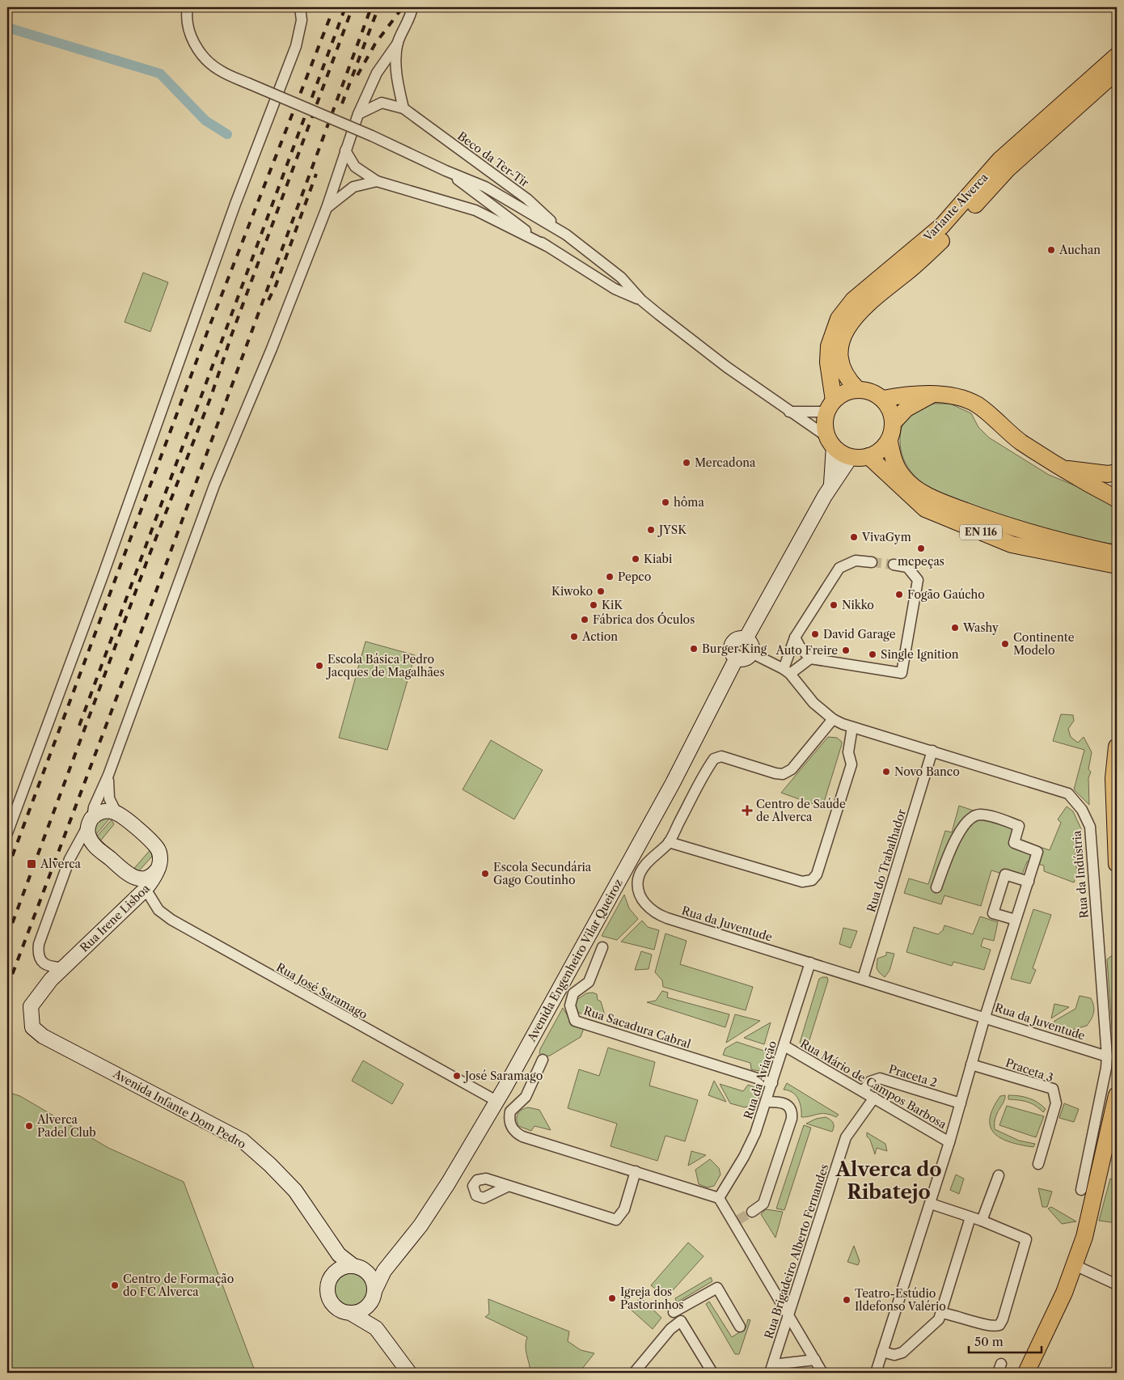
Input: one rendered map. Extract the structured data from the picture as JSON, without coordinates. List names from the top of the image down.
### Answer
{
  "streets": {
    "main road": [
      "Variante Alverca",
      "EN 116",
      "Rua Irene Lisboa",
      "Avenida Engenheiro Vilar Queiroz",
      "Avenida Infante Dom Pedro"
    ],
    "street": [
      "Beco da Ter-Tir",
      "Rua do Trabalhador",
      "Rua da Indústria",
      "Rua da Juventude",
      "Rua José Saramago",
      "Rua Sacadura Cabral",
      "Praceta 3",
      "Praceta 2",
      "Rua da Aviação",
      "Rua Mário de Campos Barbosa",
      "Rua Brigadeiro Alberto Fernandes"
    ]
  },
  "crossings": [
    ["Variante Alverca", "EN 116"],
    ["Rua do Trabalhador", "Rua da Indústria"],
    ["Rua do Trabalhador", "Rua da Juventude"],
    ["Rua da Indústria", "Rua da Juventude"],
    ["Rua da Indústria", "Avenida Engenheiro Vilar Queiroz"],
    ["Rua Irene Lisboa", "Rua José Saramago"],
    ["Rua Irene Lisboa", "Avenida Infante Dom Pedro"],
    ["Rua da Juventude", "Rua da Aviação"],
    ["Avenida Engenheiro Vilar Queiroz", "Rua José Saramago"],
    ["Avenida Engenheiro Vilar Queiroz", "Avenida Infante Dom Pedro"],
    ["Rua Sacadura Cabral", "Rua da Aviação"],
    ["Praceta 2", "Rua Mário de Campos Barbosa"],
    ["Rua da Aviação", "Rua Mário de Campos Barbosa"],
    ["Rua Mário de Campos Barbosa", "Rua Brigadeiro Alberto Fernandes"]
  ],
  "districts": ["Alverca do Ribatejo"],
  "places": {
    "other": [
      "Auchan",
      "Mercadona",
      "hôma",
      "JYSK",
      "VivaGym",
      "mcpeças",
      "Kiabi",
      "Pepco",
      "Kiwoko",
      "Fogão Gaúcho",
      "KiK",
      "Nikko",
      "Fábrica dos Óculos",
      "Washy",
      "David Garage",
      "Action",
      "Continente Modelo",
      "Burger King",
      "Auto Freire",
      "Single Ignition",
      "Escola Básica Pedro Jacques de Magalhães",
      "Novo Banco",
      "Escola Secundária Gago Coutinho",
      "José Saramago",
      "Alverca Padel Club",
      "Centro de Formação do FC Alverca",
      "Igreja dos Pastorinhos",
      "Teatro-Estúdio Ildefonso Valério"
    ],
    "health": ["Centro de Saúde de Alverca"],
    "transit": ["Alverca"]
  },
  "scale_bar": "50 m"
}
